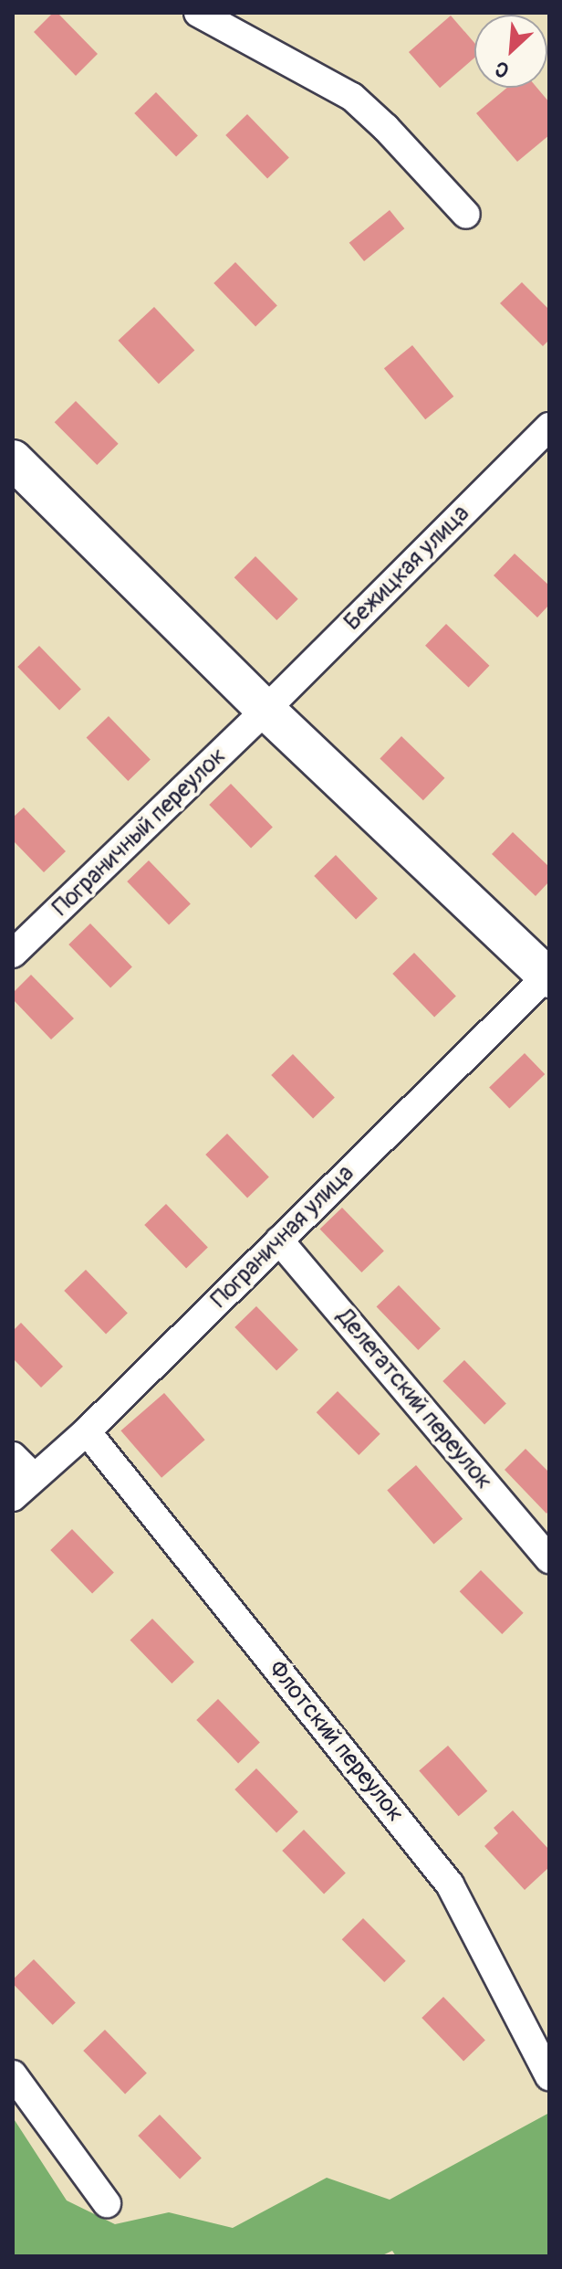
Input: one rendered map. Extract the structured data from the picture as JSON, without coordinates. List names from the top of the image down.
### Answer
{
  "streets": {
    "street": [
      "Бежицкая улица",
      "Пограничный переулок",
      "Пограничная улица",
      "Делегатский переулок",
      "Флотский переулок"
    ]
  },
  "crossings": [
    ["Бежицкая улица", "Пограничный переулок"],
    ["Пограничная улица", "Делегатский переулок"],
    ["Пограничная улица", "Флотский переулок"]
  ],
  "north": "bottom left"
}
